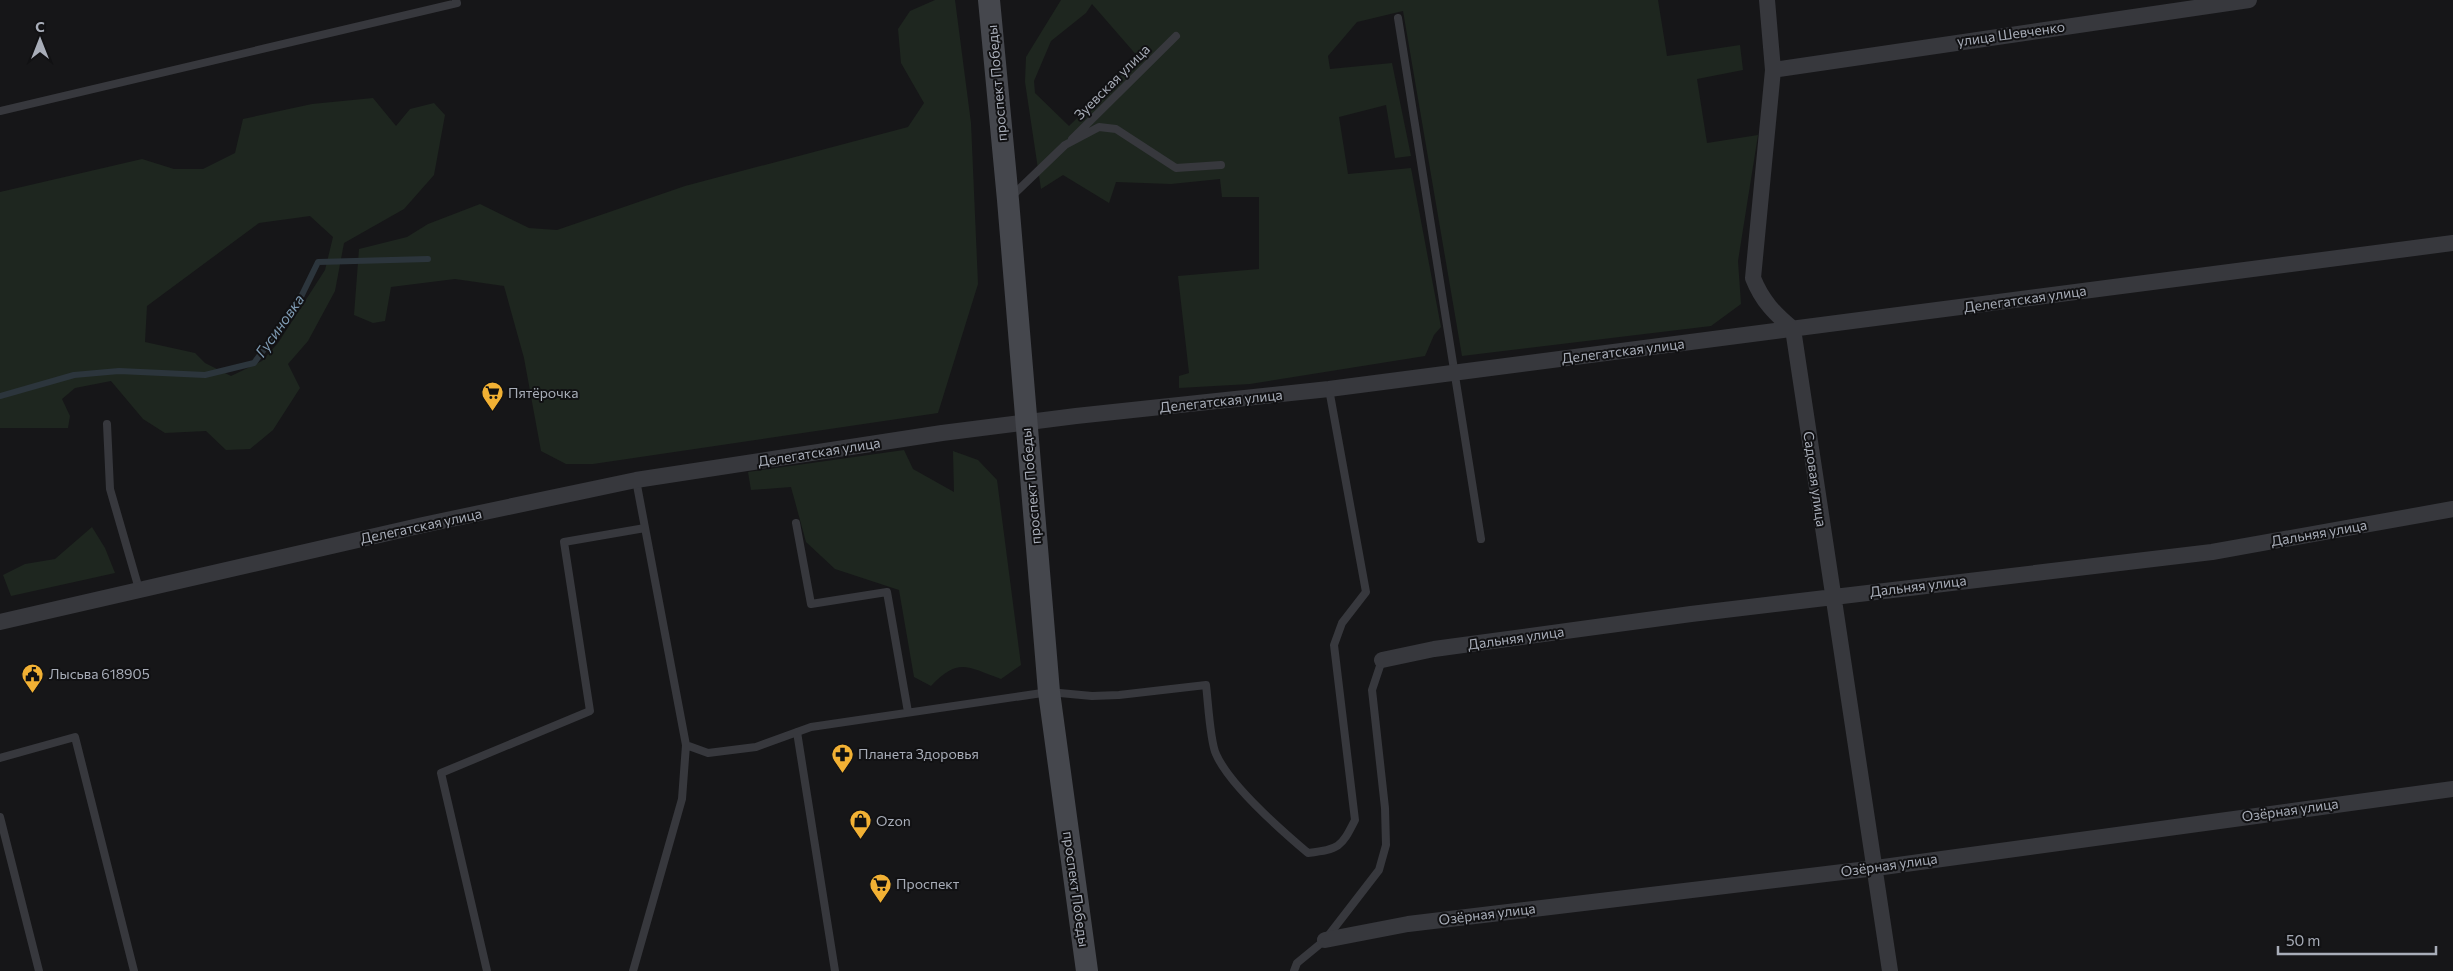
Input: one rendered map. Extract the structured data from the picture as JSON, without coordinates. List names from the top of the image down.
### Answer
{
  "streets": {
    "street": [
      "улица Шевченко",
      "проспект Победы",
      "Делегатская улица",
      "Садовая улица",
      "Дальняя улица",
      "Озёрная улица"
    ],
    "lane": ["Зуевская улица"]
  },
  "crossings": [
    ["Зуевская улица", "проспект Победы"],
    ["проспект Победы", "Делегатская улица"],
    ["Делегатская улица", "Садовая улица"],
    ["Садовая улица", "Дальняя улица"],
    ["Садовая улица", "Озёрная улица"]
  ],
  "water": ["Гусиновка"],
  "places": {
    "supermarket": ["Пятёрочка", "Проспект"],
    "public building": ["Лысьва 618905"],
    "pharmacy": ["Планета Здоровья"],
    "shop": ["Ozon"]
  },
  "scale_bar": "50 m",
  "north": "top"
}
